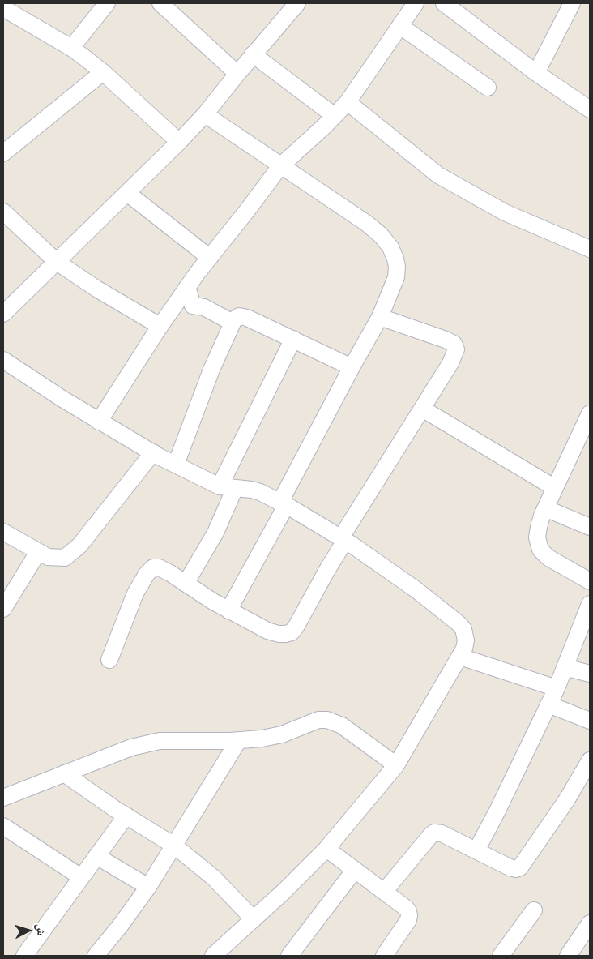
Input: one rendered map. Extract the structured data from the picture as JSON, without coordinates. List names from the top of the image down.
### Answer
{
  "north": "right"
}
